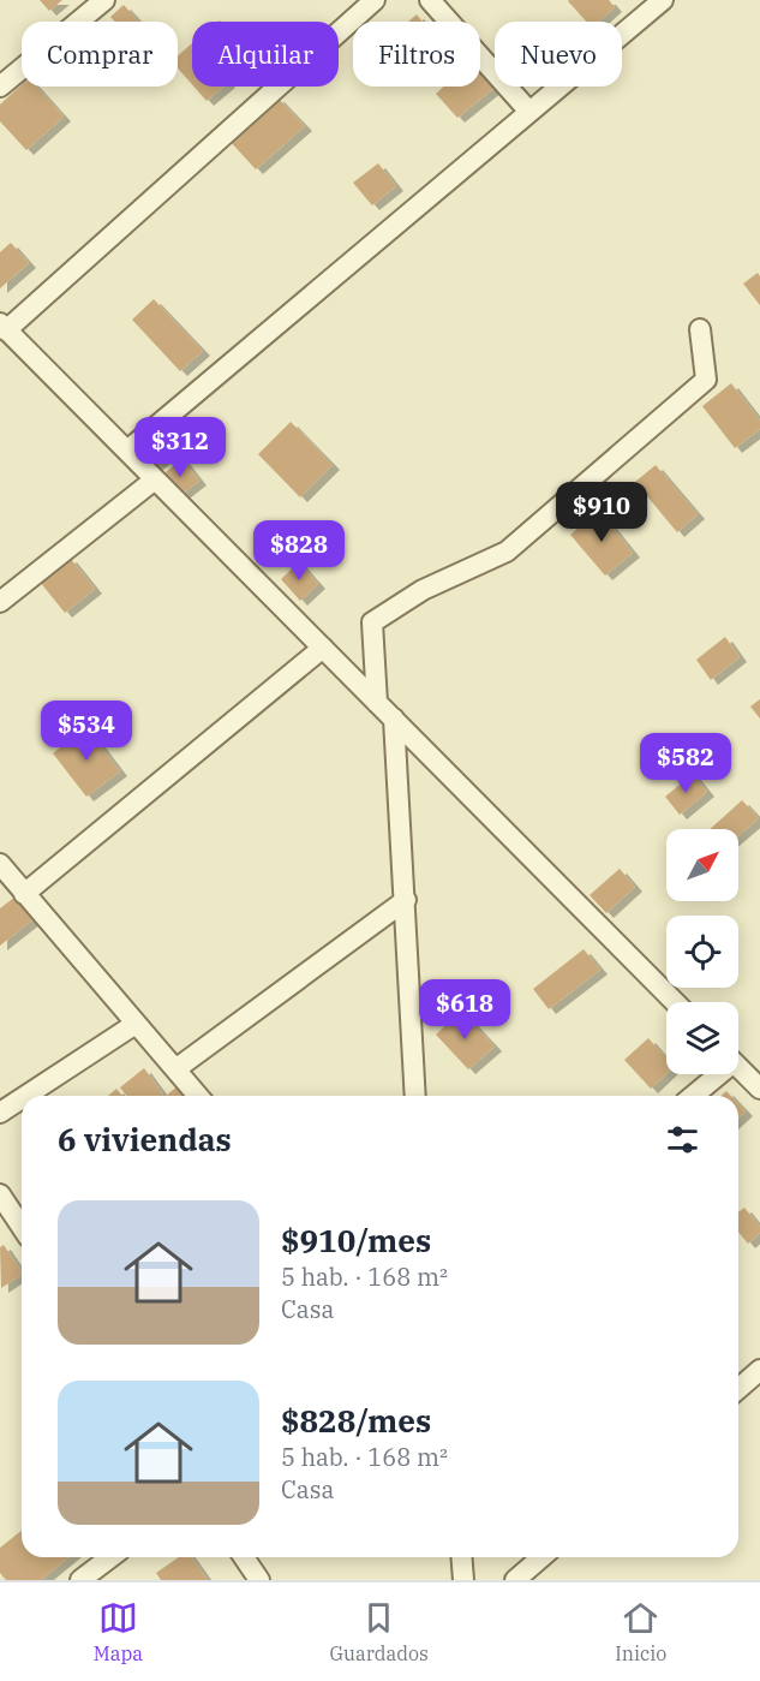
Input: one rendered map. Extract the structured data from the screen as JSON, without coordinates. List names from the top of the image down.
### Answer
{
  "north": "top right",
  "page": {
    "chip": [
      "Comprar",
      "Alquilar",
      "Filtros",
      "Nuevo"
    ],
    "price": [
      "$312",
      "$910",
      "$828",
      "$534",
      "$582",
      "$618"
    ],
    "heading": "6 viviendas",
    "list": [
      {
        "name": "$910/mes",
        "note": "5 hab. · 168 m² · Casa"
      },
      {
        "name": "$828/mes",
        "note": "5 hab. · 168 m² · Casa"
      }
    ],
    "tabs": ["Mapa", "Guardados", "Inicio"]
  }
}
